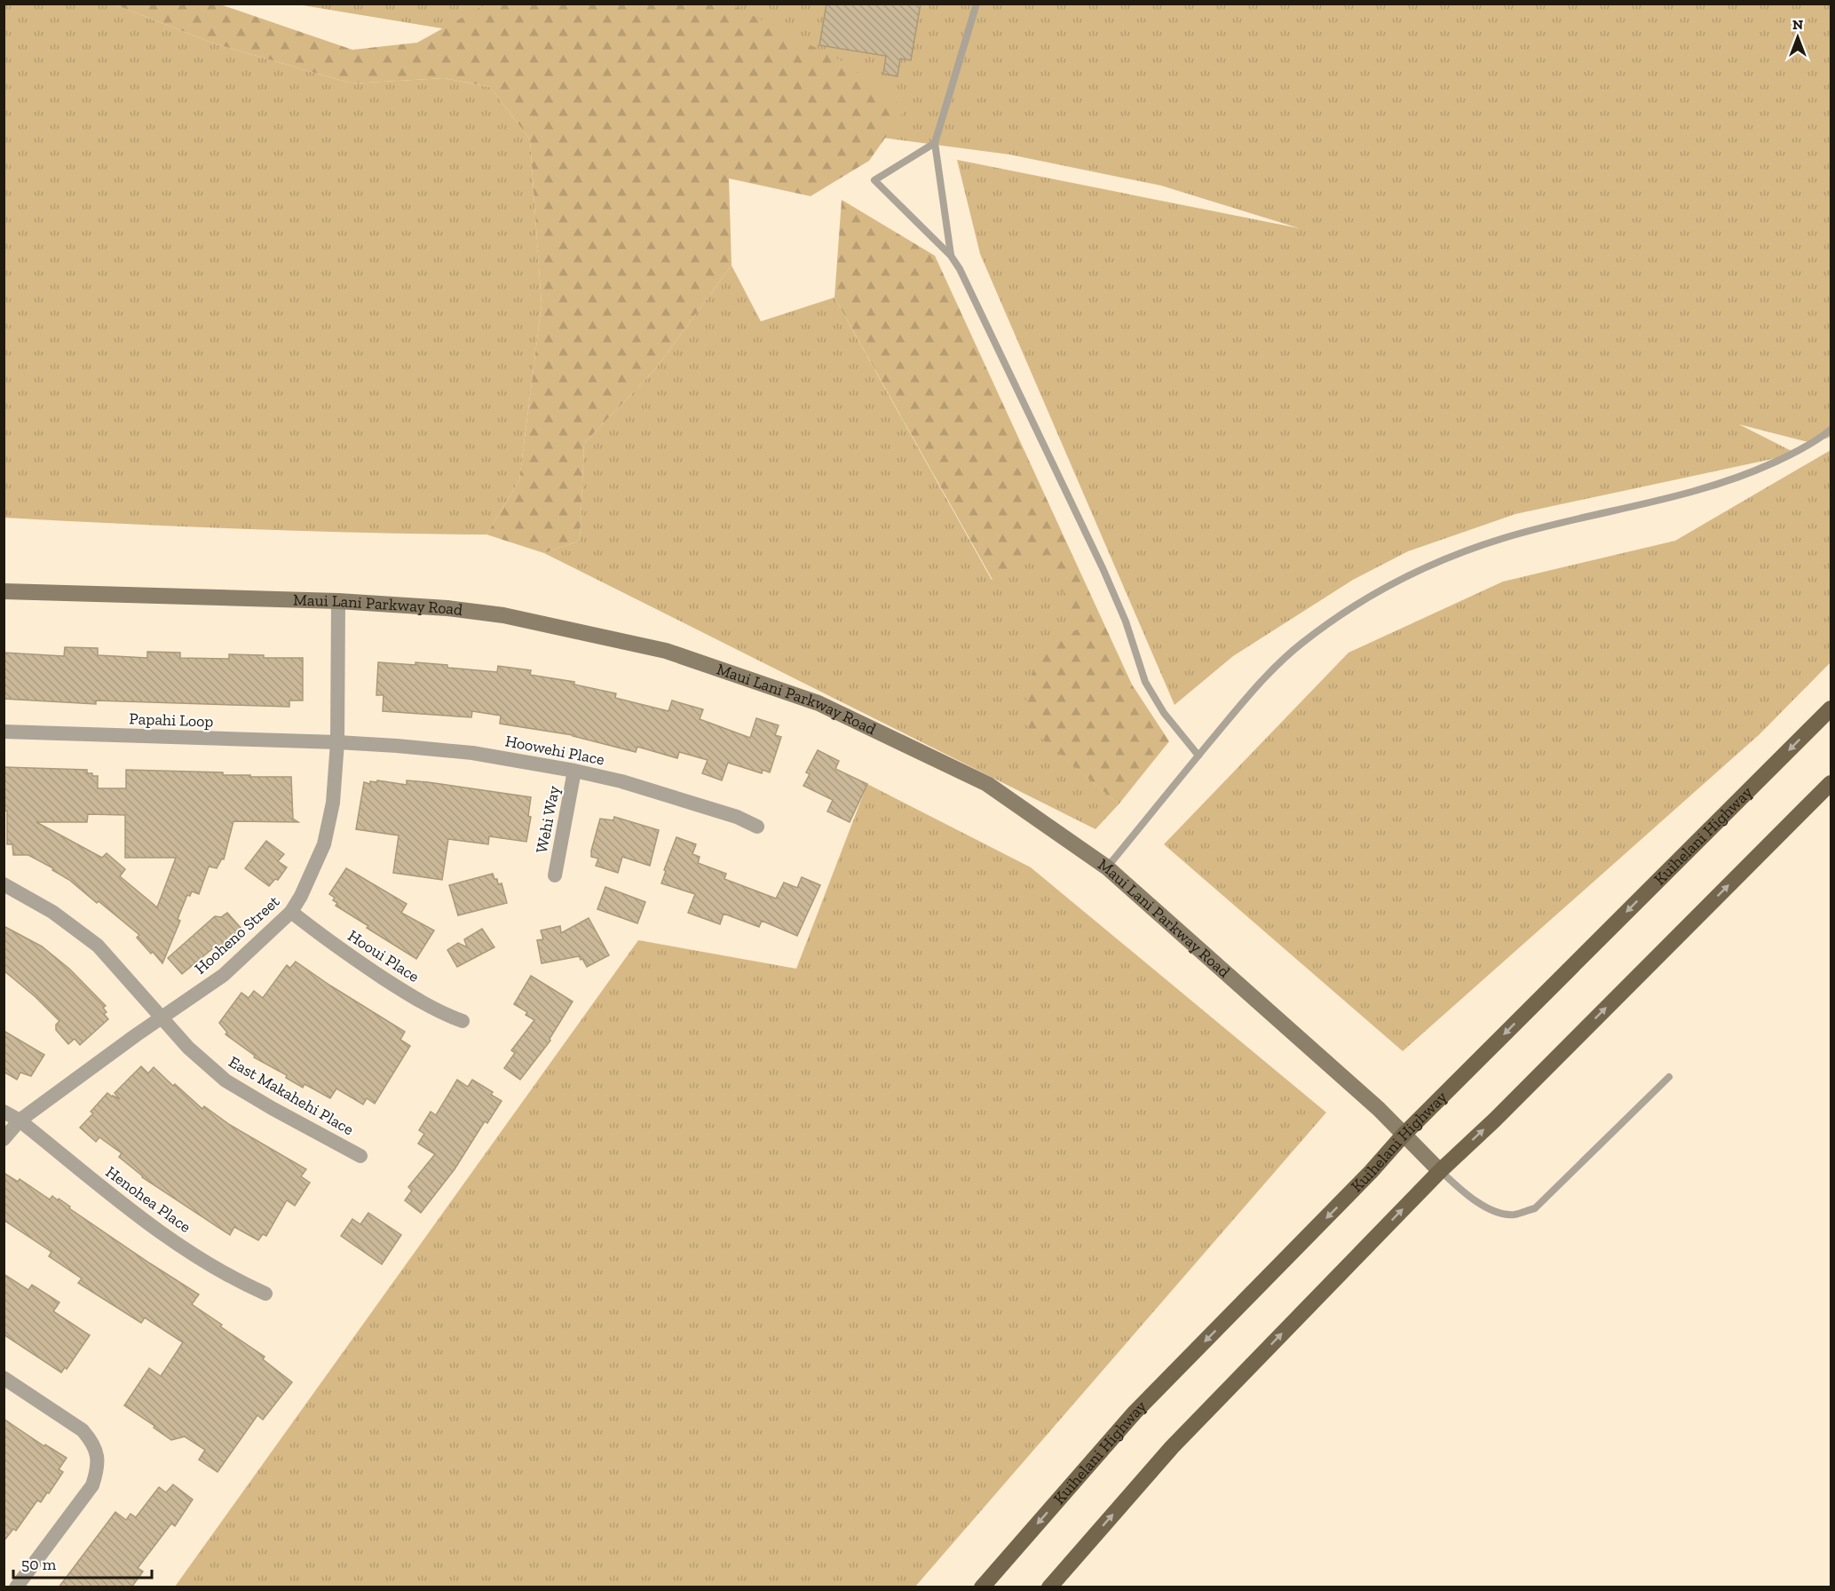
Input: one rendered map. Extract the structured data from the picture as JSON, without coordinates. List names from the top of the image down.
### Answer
{
  "streets": {
    "main road": ["Maui Lani Parkway Road", "Kuihelani Highway"],
    "street": [
      "Papahi Loop",
      "Hoowehi Place",
      "Wehi Way",
      "Hooheno Street",
      "Hooui Place",
      "East Makahehi Place",
      "Henohea Place"
    ]
  },
  "crossings": [
    ["Maui Lani Parkway Road", "Kuihelani Highway"],
    ["Maui Lani Parkway Road", "Hooheno Street"],
    ["Papahi Loop", "Hoowehi Place"],
    ["Papahi Loop", "Hooheno Street"],
    ["Hoowehi Place", "Wehi Way"],
    ["Hoowehi Place", "Hooheno Street"],
    ["Hooheno Street", "Hooui Place"],
    ["Hooheno Street", "East Makahehi Place"],
    ["Hooheno Street", "Henohea Place"]
  ],
  "scale_bar": "50 m",
  "north": "top"
}
